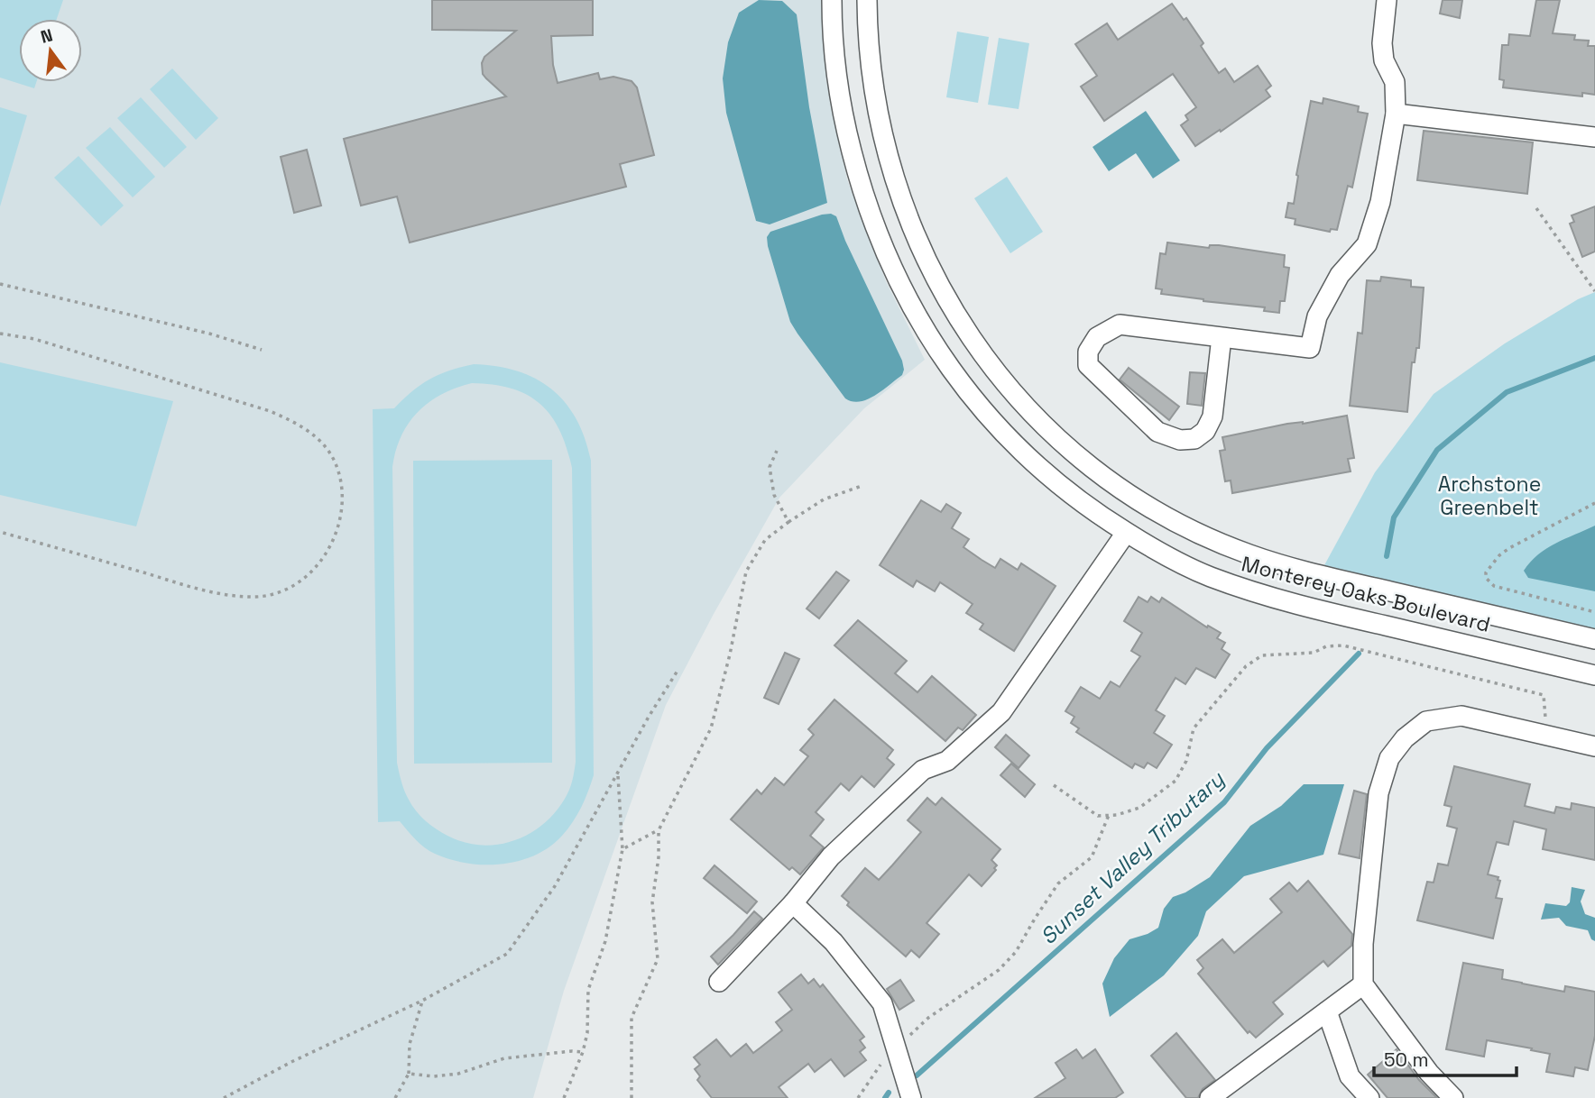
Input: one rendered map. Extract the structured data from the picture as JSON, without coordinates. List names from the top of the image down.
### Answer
{
  "streets": {
    "street": ["Monterey Oaks Boulevard"]
  },
  "water": ["Sunset Valley Tributary"],
  "parks": ["Archstone Greenbelt"],
  "scale_bar": "50 m",
  "north": "top"
}
